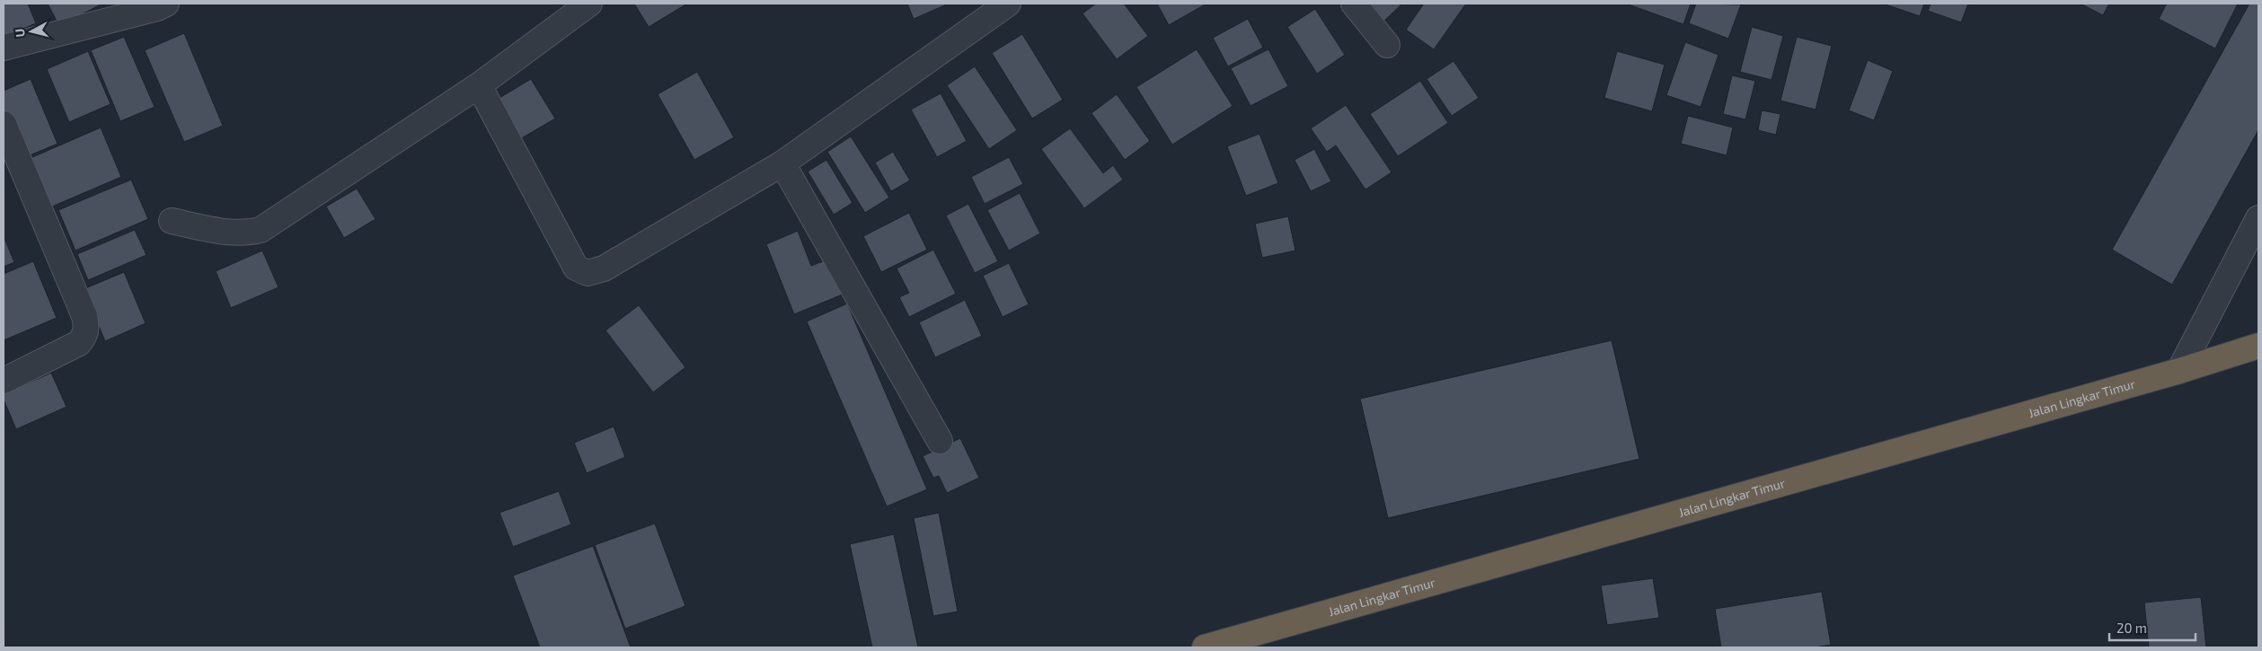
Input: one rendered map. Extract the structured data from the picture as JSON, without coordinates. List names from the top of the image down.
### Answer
{
  "streets": {
    "highway": ["Jalan Lingkar Timur"]
  },
  "scale_bar": "20 m",
  "north": "left"
}
